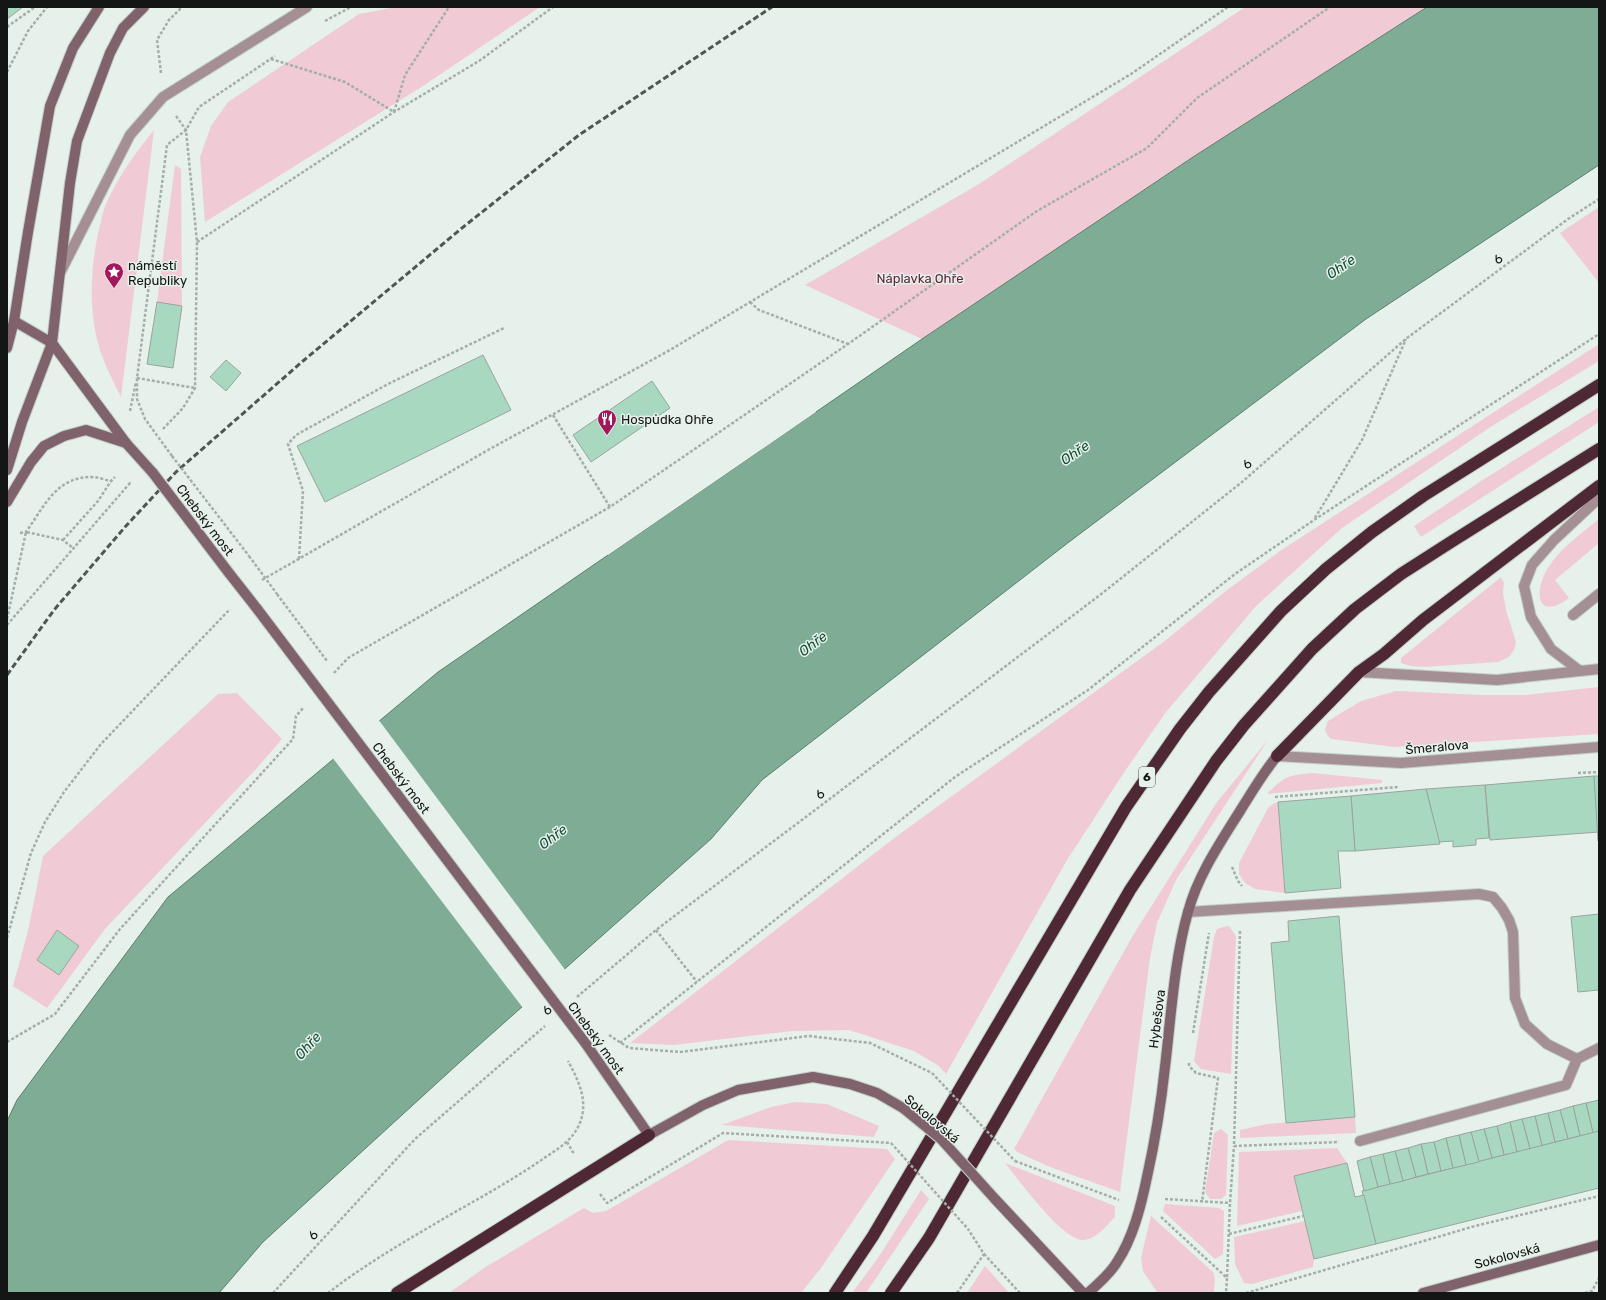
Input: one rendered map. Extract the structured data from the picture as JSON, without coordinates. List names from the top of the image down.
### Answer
{
  "streets": {
    "highway": ["6"],
    "street": [
      "Chebský most",
      "Šmeralova",
      "Hybešova",
      "Sokolovská"
    ]
  },
  "crossings": [
    ["Chebský most", "Sokolovská"],
    ["Šmeralova", "Hybešova"]
  ],
  "water": ["Ohře"],
  "parks": ["Náplavka Ohře"],
  "places": {
    "place": ["náměstí Republiky"],
    "restaurant": ["Hospůdka Ohře"]
  }
}
